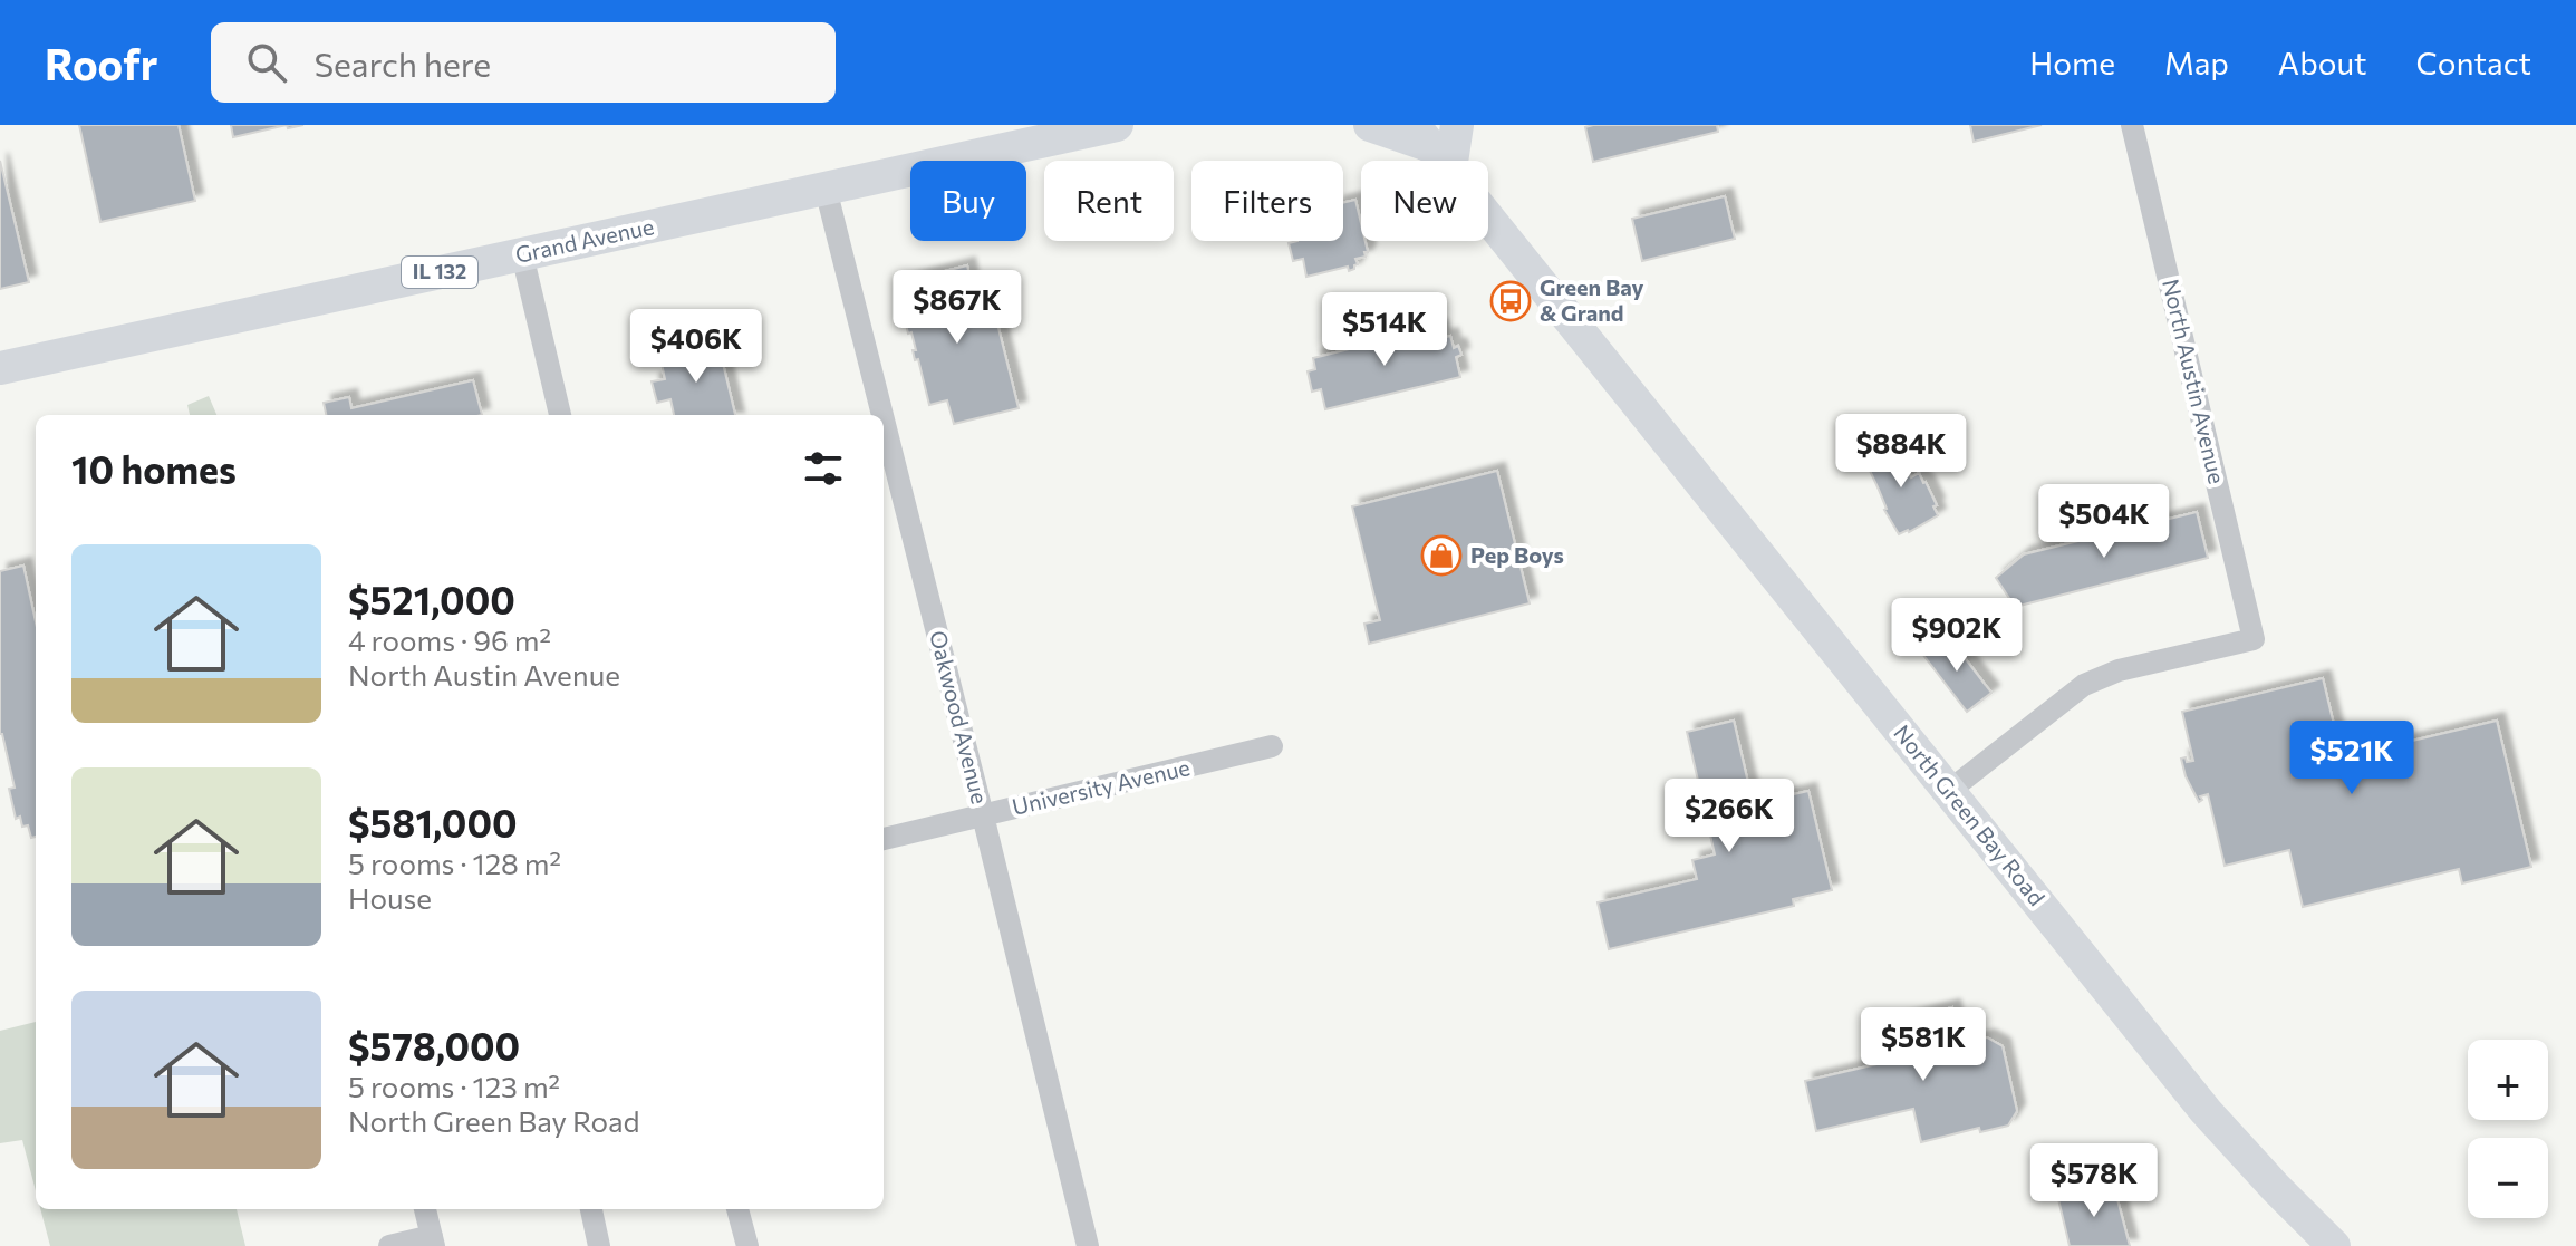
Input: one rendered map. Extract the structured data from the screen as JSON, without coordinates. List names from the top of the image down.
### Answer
{
  "streets": {
    "main road": ["Grand Avenue", "IL 132", "North Green Bay Road"],
    "street": ["North Austin Avenue", "Oakwood Avenue", "University Avenue"]
  },
  "crossings": [
    ["Grand Avenue", "Oakwood Avenue"],
    ["North Austin Avenue", "North Green Bay Road"],
    ["Oakwood Avenue", "University Avenue"]
  ],
  "places": {
    "bus stop": ["Green Bay & Grand"],
    "shop": ["Pep Boys"]
  },
  "page": {
    "header": "Roofr",
    "search": "Search here",
    "nav": [
      "Home",
      "Map",
      "About",
      "Contact"
    ],
    "chip": [
      "Buy",
      "Rent",
      "Filters",
      "New"
    ],
    "price": [
      "$867K",
      "$514K",
      "$406K",
      "$884K",
      "$504K",
      "$902K",
      "$521K",
      "$266K",
      "$581K",
      "$578K"
    ],
    "heading": "10 homes",
    "list": [
      {
        "name": "$521,000",
        "note": "4 rooms · 96 m² · North Austin Avenue"
      },
      {
        "name": "$581,000",
        "note": "5 rooms · 128 m² · House"
      },
      {
        "name": "$578,000",
        "note": "5 rooms · 123 m² · North Green Bay Road"
      }
    ],
    "map_buttons": ["+", "−"]
  }
}
